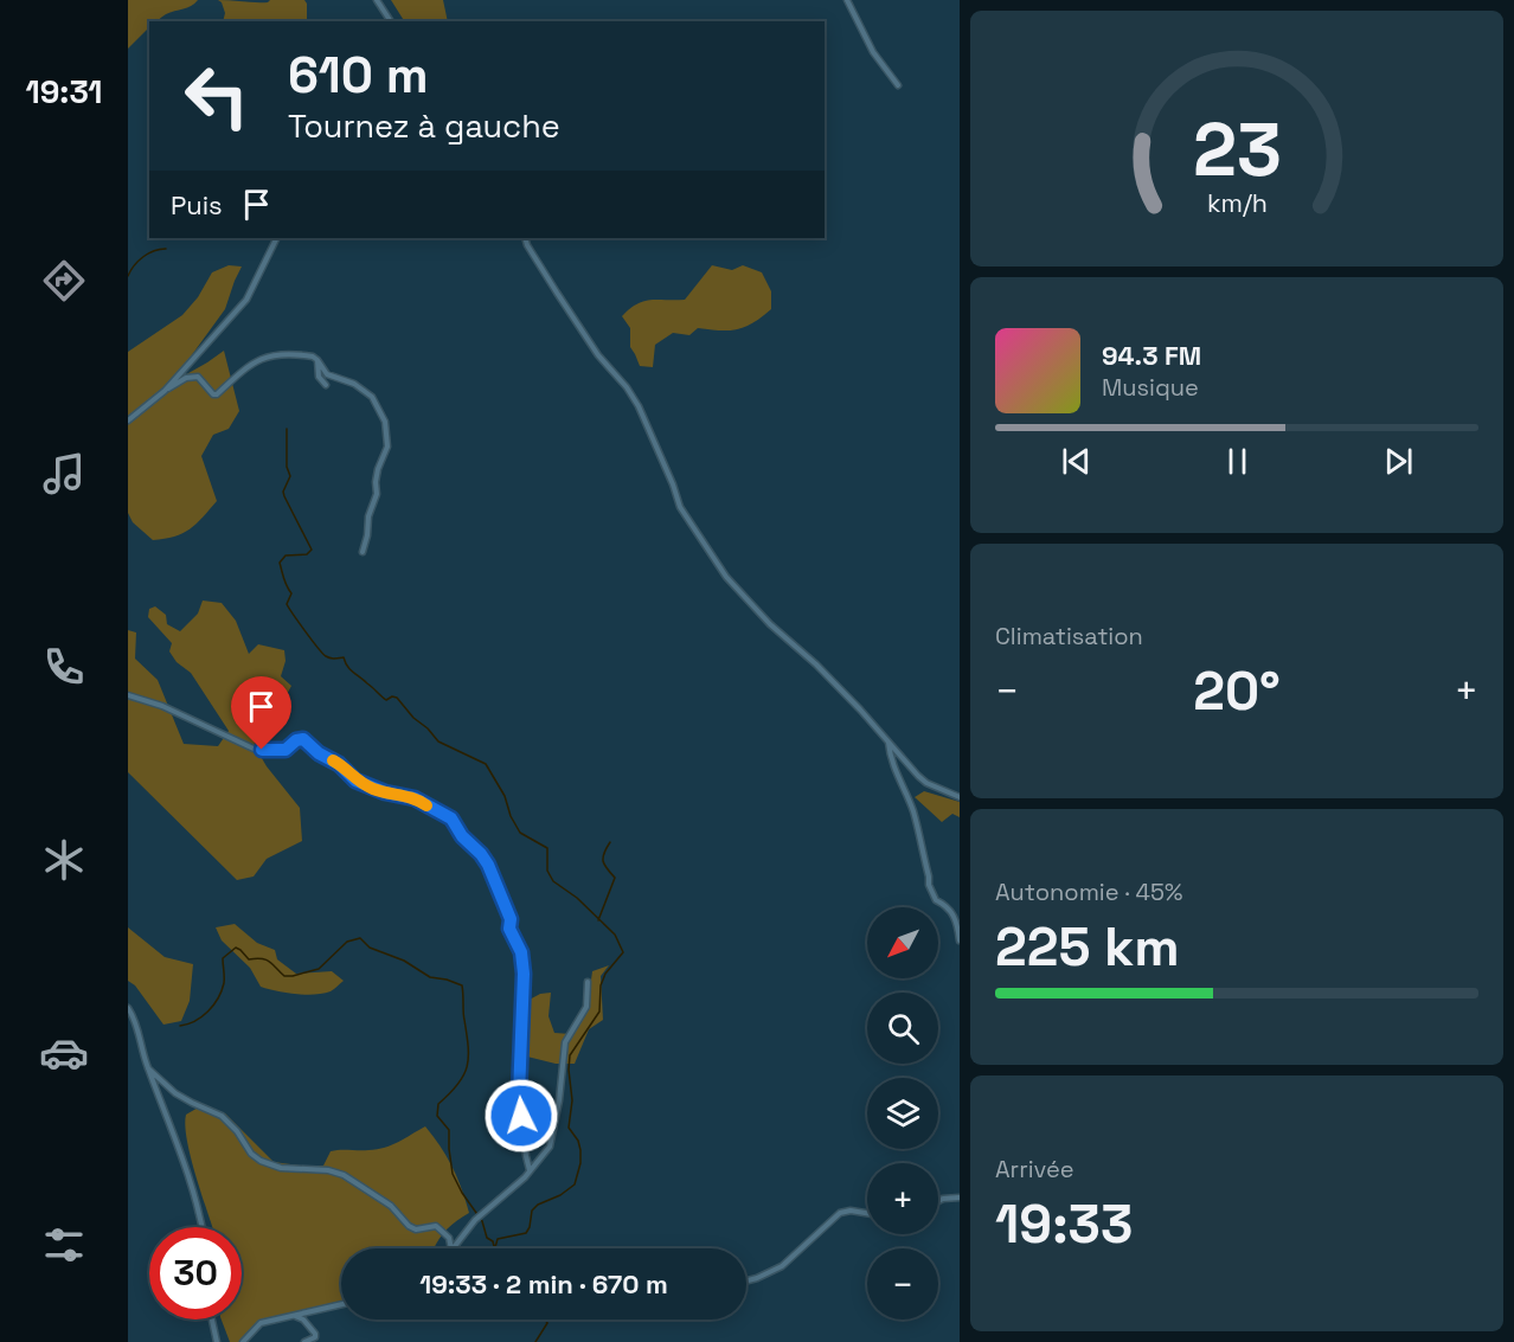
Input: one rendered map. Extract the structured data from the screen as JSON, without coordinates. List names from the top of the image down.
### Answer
{
  "north": "bottom left",
  "page": {
    "tabs": "19:31",
    "turn": ["610 m", "Tournez à gauche"],
    "then": "Puis",
    "song": ["94.3 FM", "Musique"],
    "tile": [
      "Climatisation",
      ["Autonomie · 45%", "225 km"],
      ["Arrivée", "19:33"]
    ],
    "heat": ["−", "20°", "+"],
    "map_buttons": ["+", "−"],
    "limit": "30",
    "trip": "19:33 · 2 min · 670 m",
    "gauge": ["23", "km/h"]
  }
}
